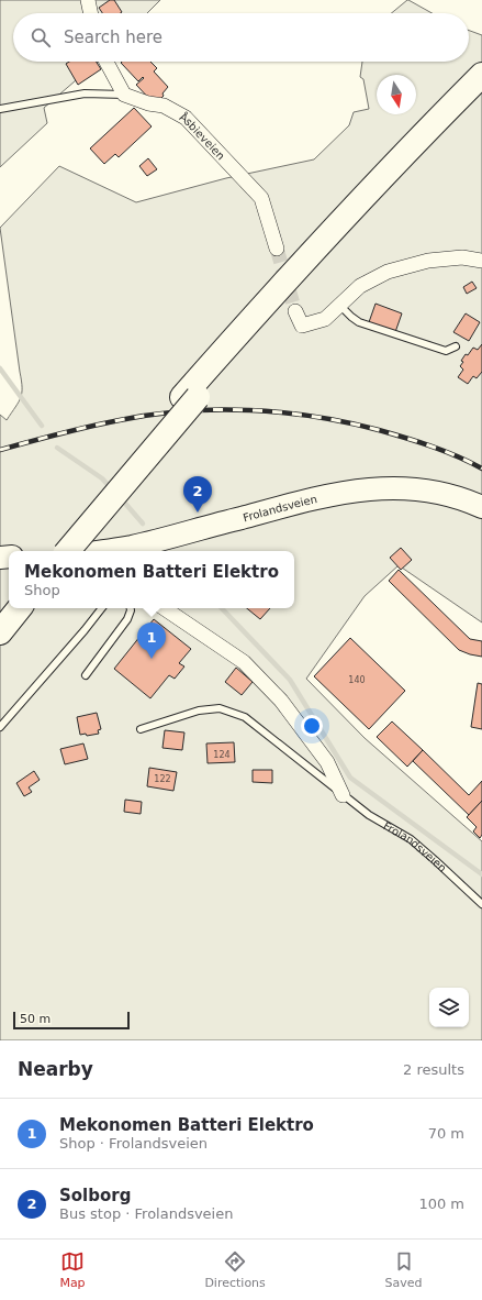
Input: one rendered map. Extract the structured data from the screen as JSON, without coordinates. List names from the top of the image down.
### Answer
{
  "streets": {
    "main road": ["Frolandsveien"],
    "street": ["Åsbieveien"]
  },
  "house_numbers": ["140", "124", "122"],
  "scale_bar": "50 m",
  "north": "bottom",
  "page": {
    "search": "Search here",
    "pins": ["2", "1"],
    "popup": ["Mekonomen Batteri Elektro", "Shop"],
    "scale": "50 m",
    "heading": ["Nearby", "2 results"],
    "list": [
      {
        "mark": "1",
        "name": "Mekonomen Batteri Elektro",
        "note": "Shop · Frolandsveien",
        "value": "70 m"
      },
      {
        "mark": "2",
        "name": "Solborg",
        "note": "Bus stop · Frolandsveien",
        "value": "100 m"
      }
    ],
    "nav": ["Map", "Directions", "Saved"]
  }
}
